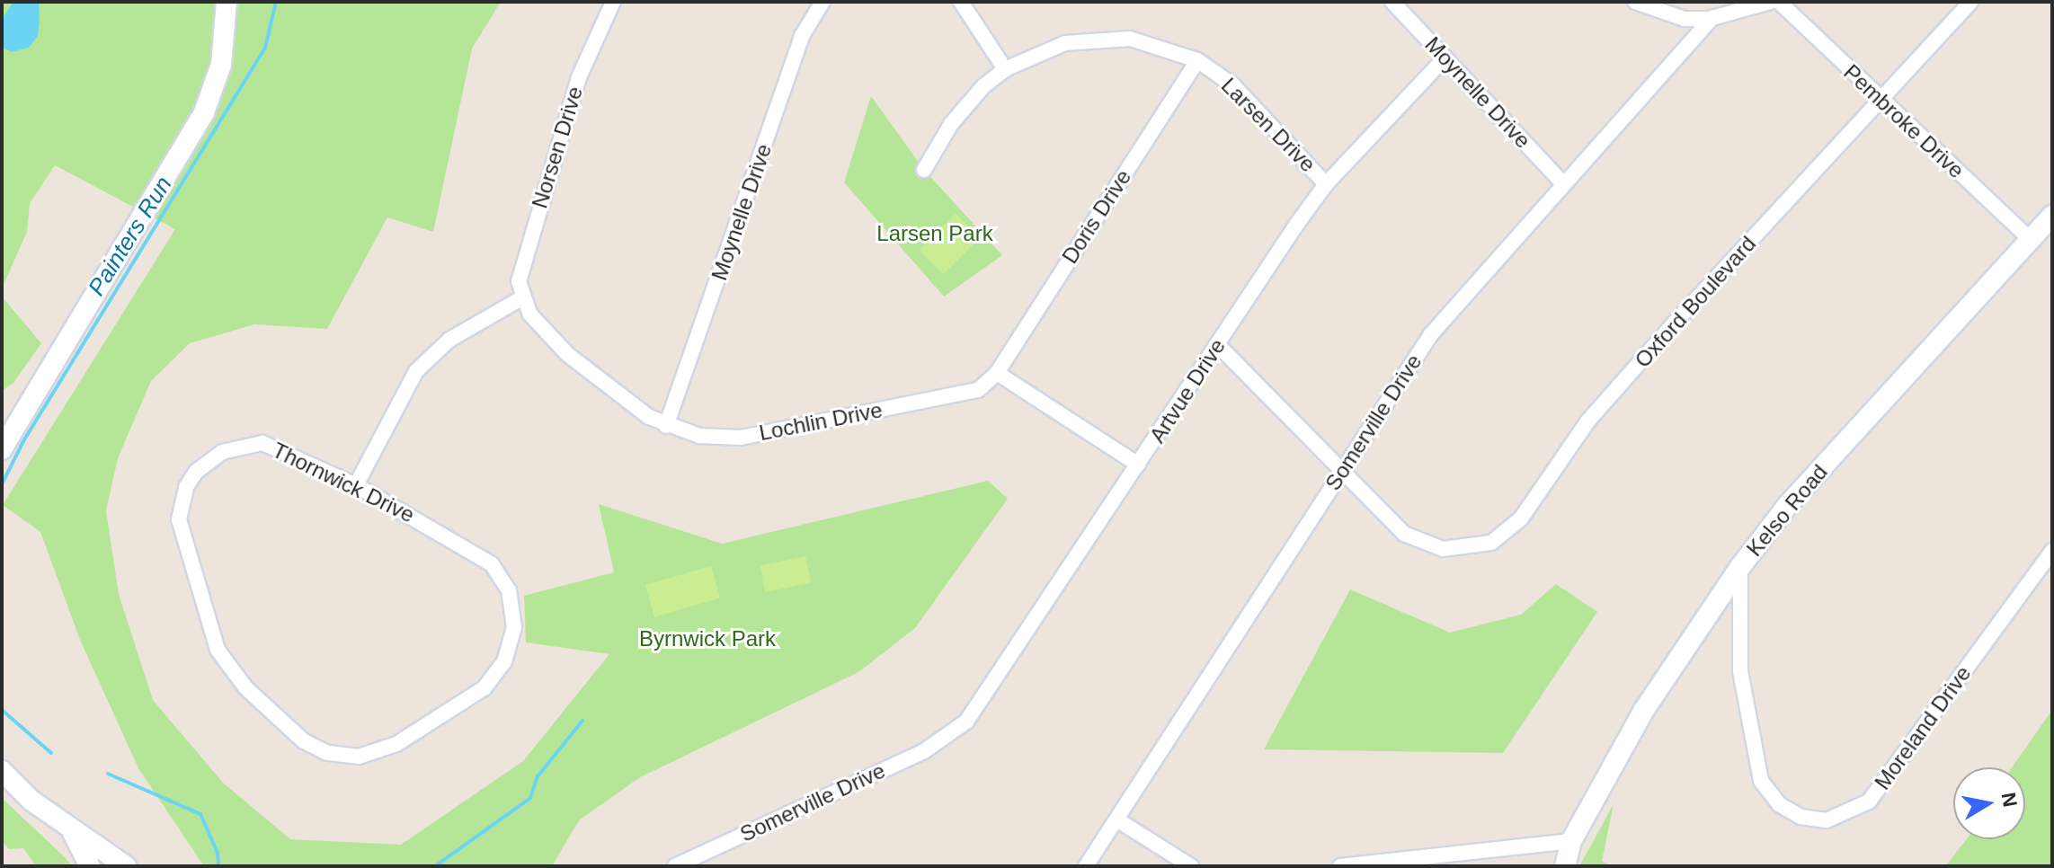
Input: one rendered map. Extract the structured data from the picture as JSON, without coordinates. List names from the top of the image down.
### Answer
{
  "streets": {
    "street": [
      "Moynelle Drive",
      "Pembroke Drive",
      "Larsen Drive",
      "Norsen Drive",
      "Doris Drive",
      "Oxford Boulevard",
      "Artvue Drive",
      "Lochlin Drive",
      "Somerville Drive",
      "Thornwick Drive",
      "Kelso Road",
      "Moreland Drive"
    ]
  },
  "crossings": [
    ["Moynelle Drive", "Artvue Drive"],
    ["Moynelle Drive", "Lochlin Drive"],
    ["Moynelle Drive", "Somerville Drive"],
    ["Pembroke Drive", "Oxford Boulevard"],
    ["Pembroke Drive", "Kelso Road"],
    ["Larsen Drive", "Doris Drive"],
    ["Larsen Drive", "Artvue Drive"],
    ["Norsen Drive", "Lochlin Drive"],
    ["Doris Drive", "Lochlin Drive"],
    ["Oxford Boulevard", "Somerville Drive"],
    ["Artvue Drive", "Somerville Drive"],
    ["Kelso Road", "Moreland Drive"]
  ],
  "water": ["Painters Run"],
  "parks": ["Larsen Park", "Byrnwick Park"],
  "north": "right"
}
